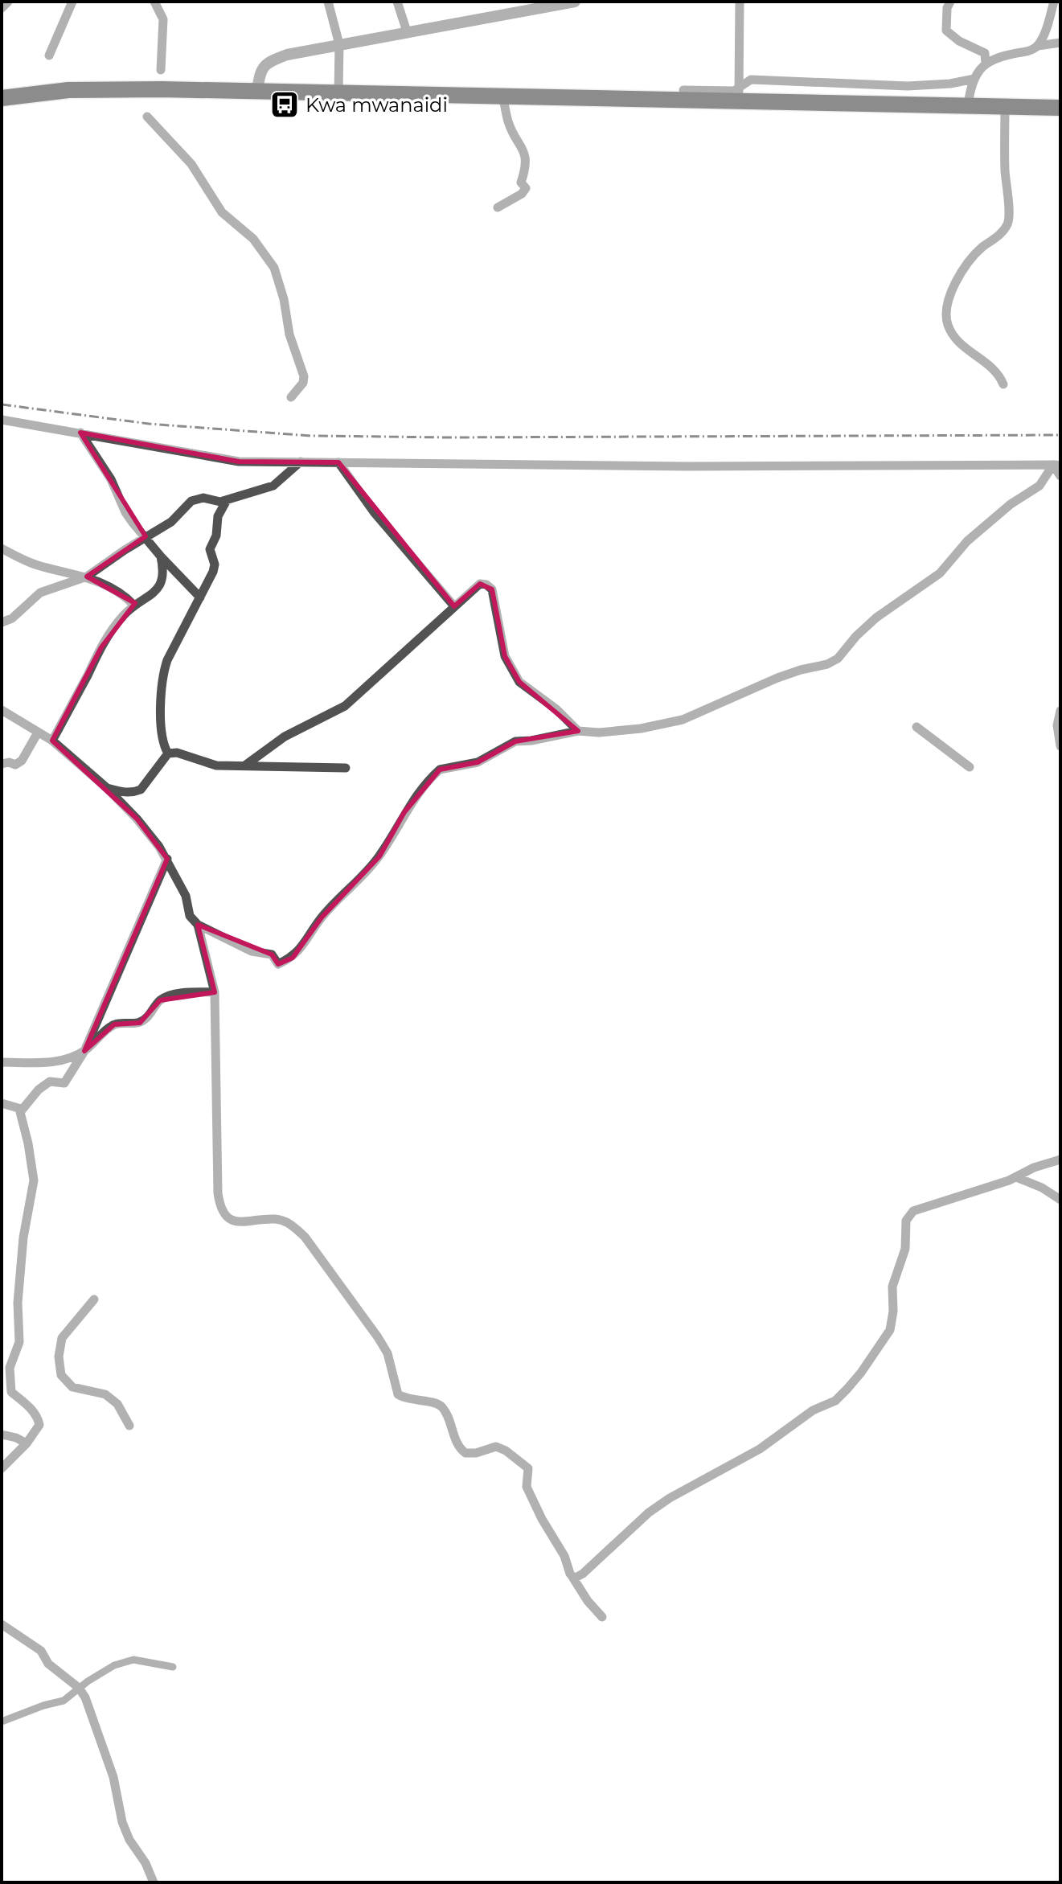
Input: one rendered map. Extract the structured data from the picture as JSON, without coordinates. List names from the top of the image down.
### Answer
{
  "places": {
    "bus stop": ["Kwa mwanaidi"]
  }
}
